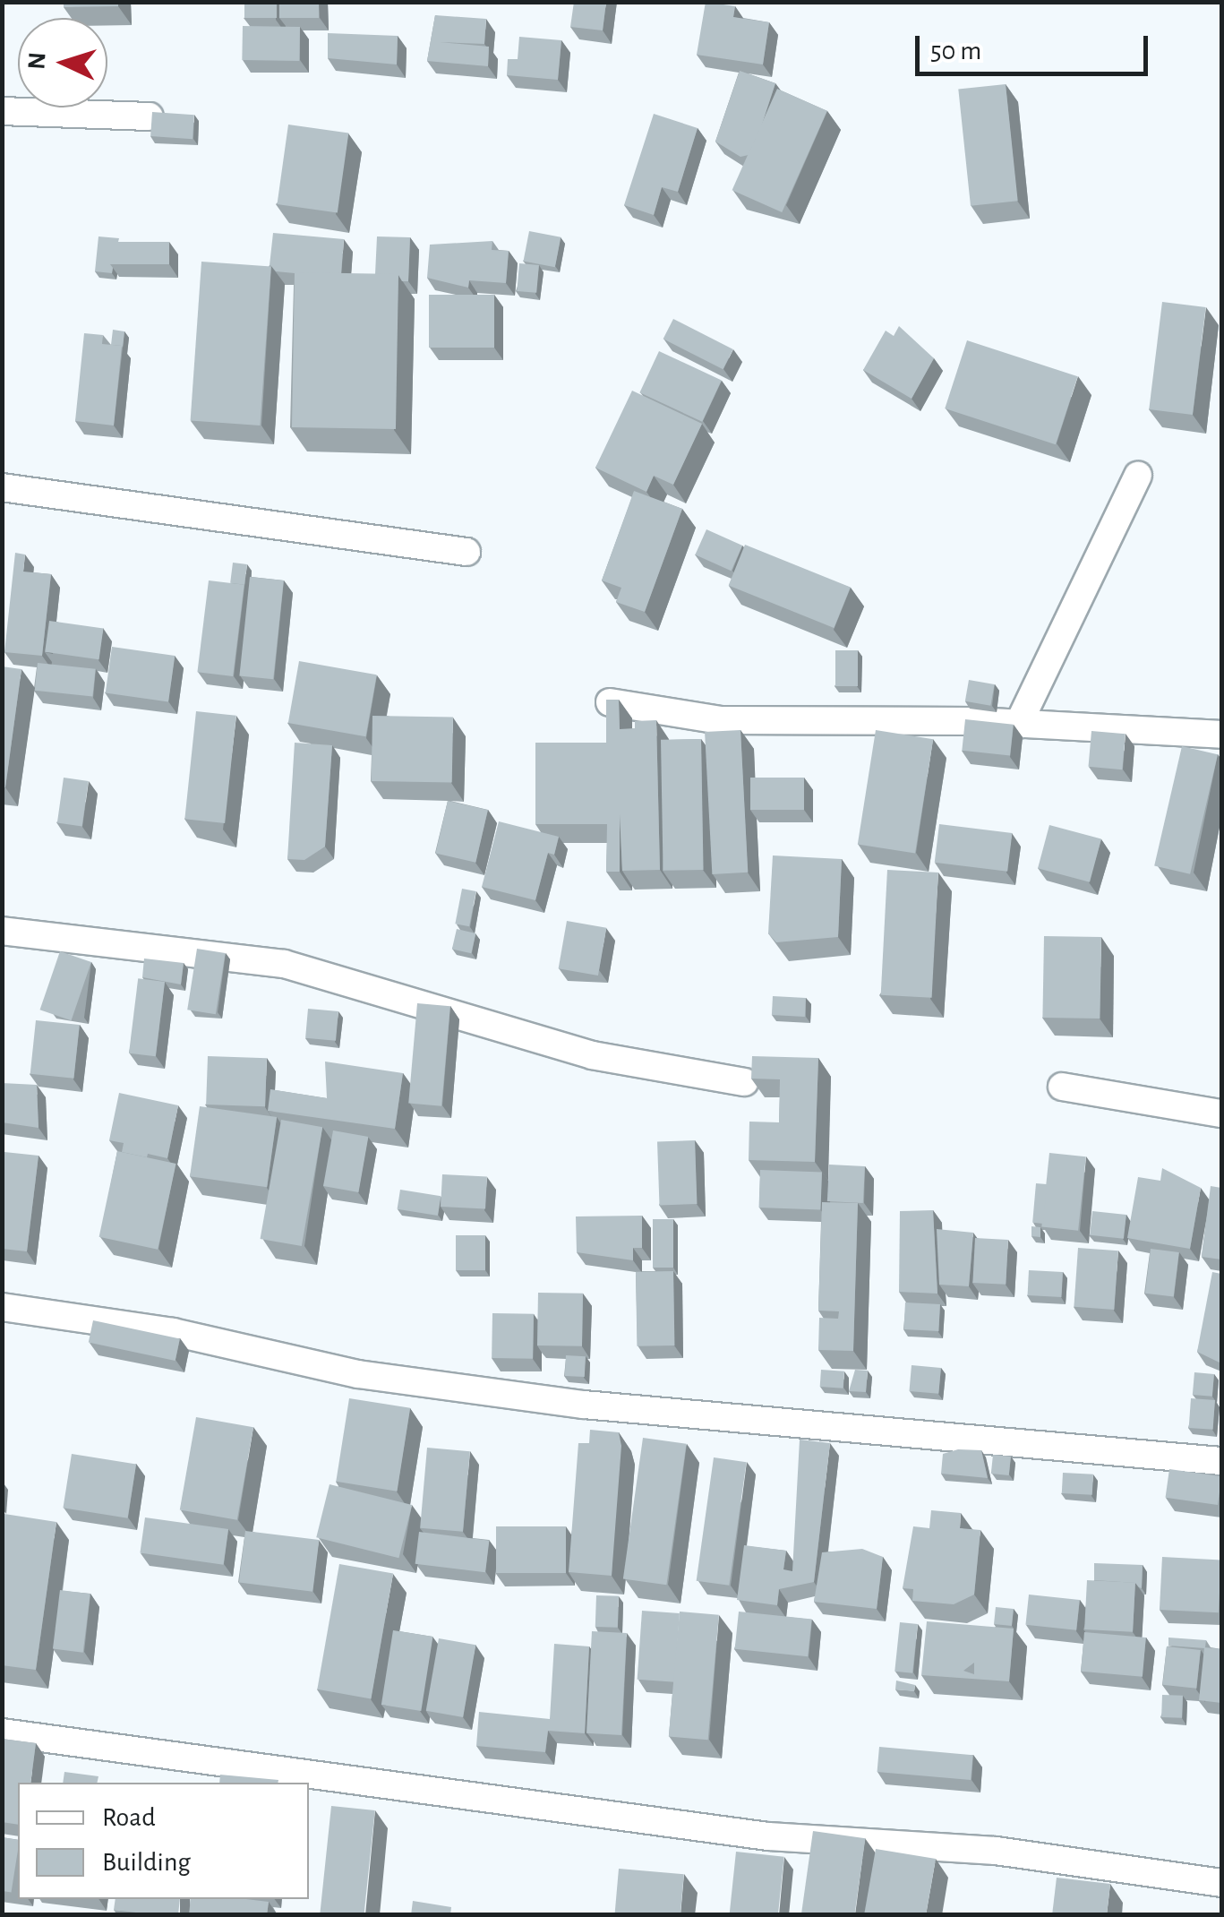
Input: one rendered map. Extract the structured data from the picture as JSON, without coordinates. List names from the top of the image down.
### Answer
{
  "legend": ["Road", "Building"],
  "scale_bar": "50 m",
  "north": "left"
}
